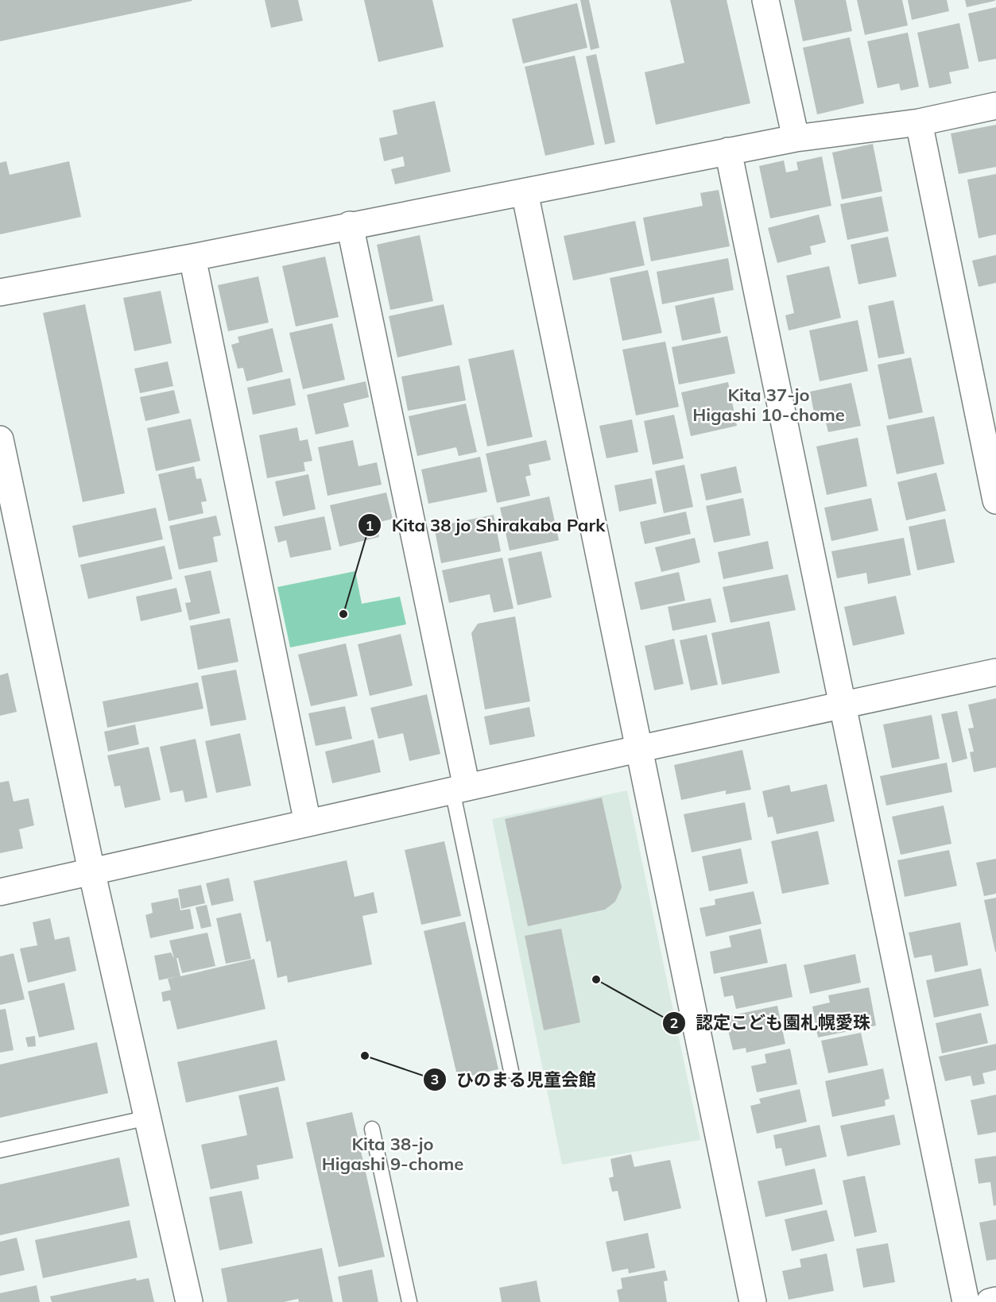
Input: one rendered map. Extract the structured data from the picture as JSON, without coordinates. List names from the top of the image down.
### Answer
{
  "districts": ["Kita 37-jo Higashi 10-chome", "Kita 38-jo Higashi 9-chome"],
  "places": ["Kita 38 jo Shirakaba Park", "認定こども園札幌愛珠", "ひのまる児童会館"]
}
